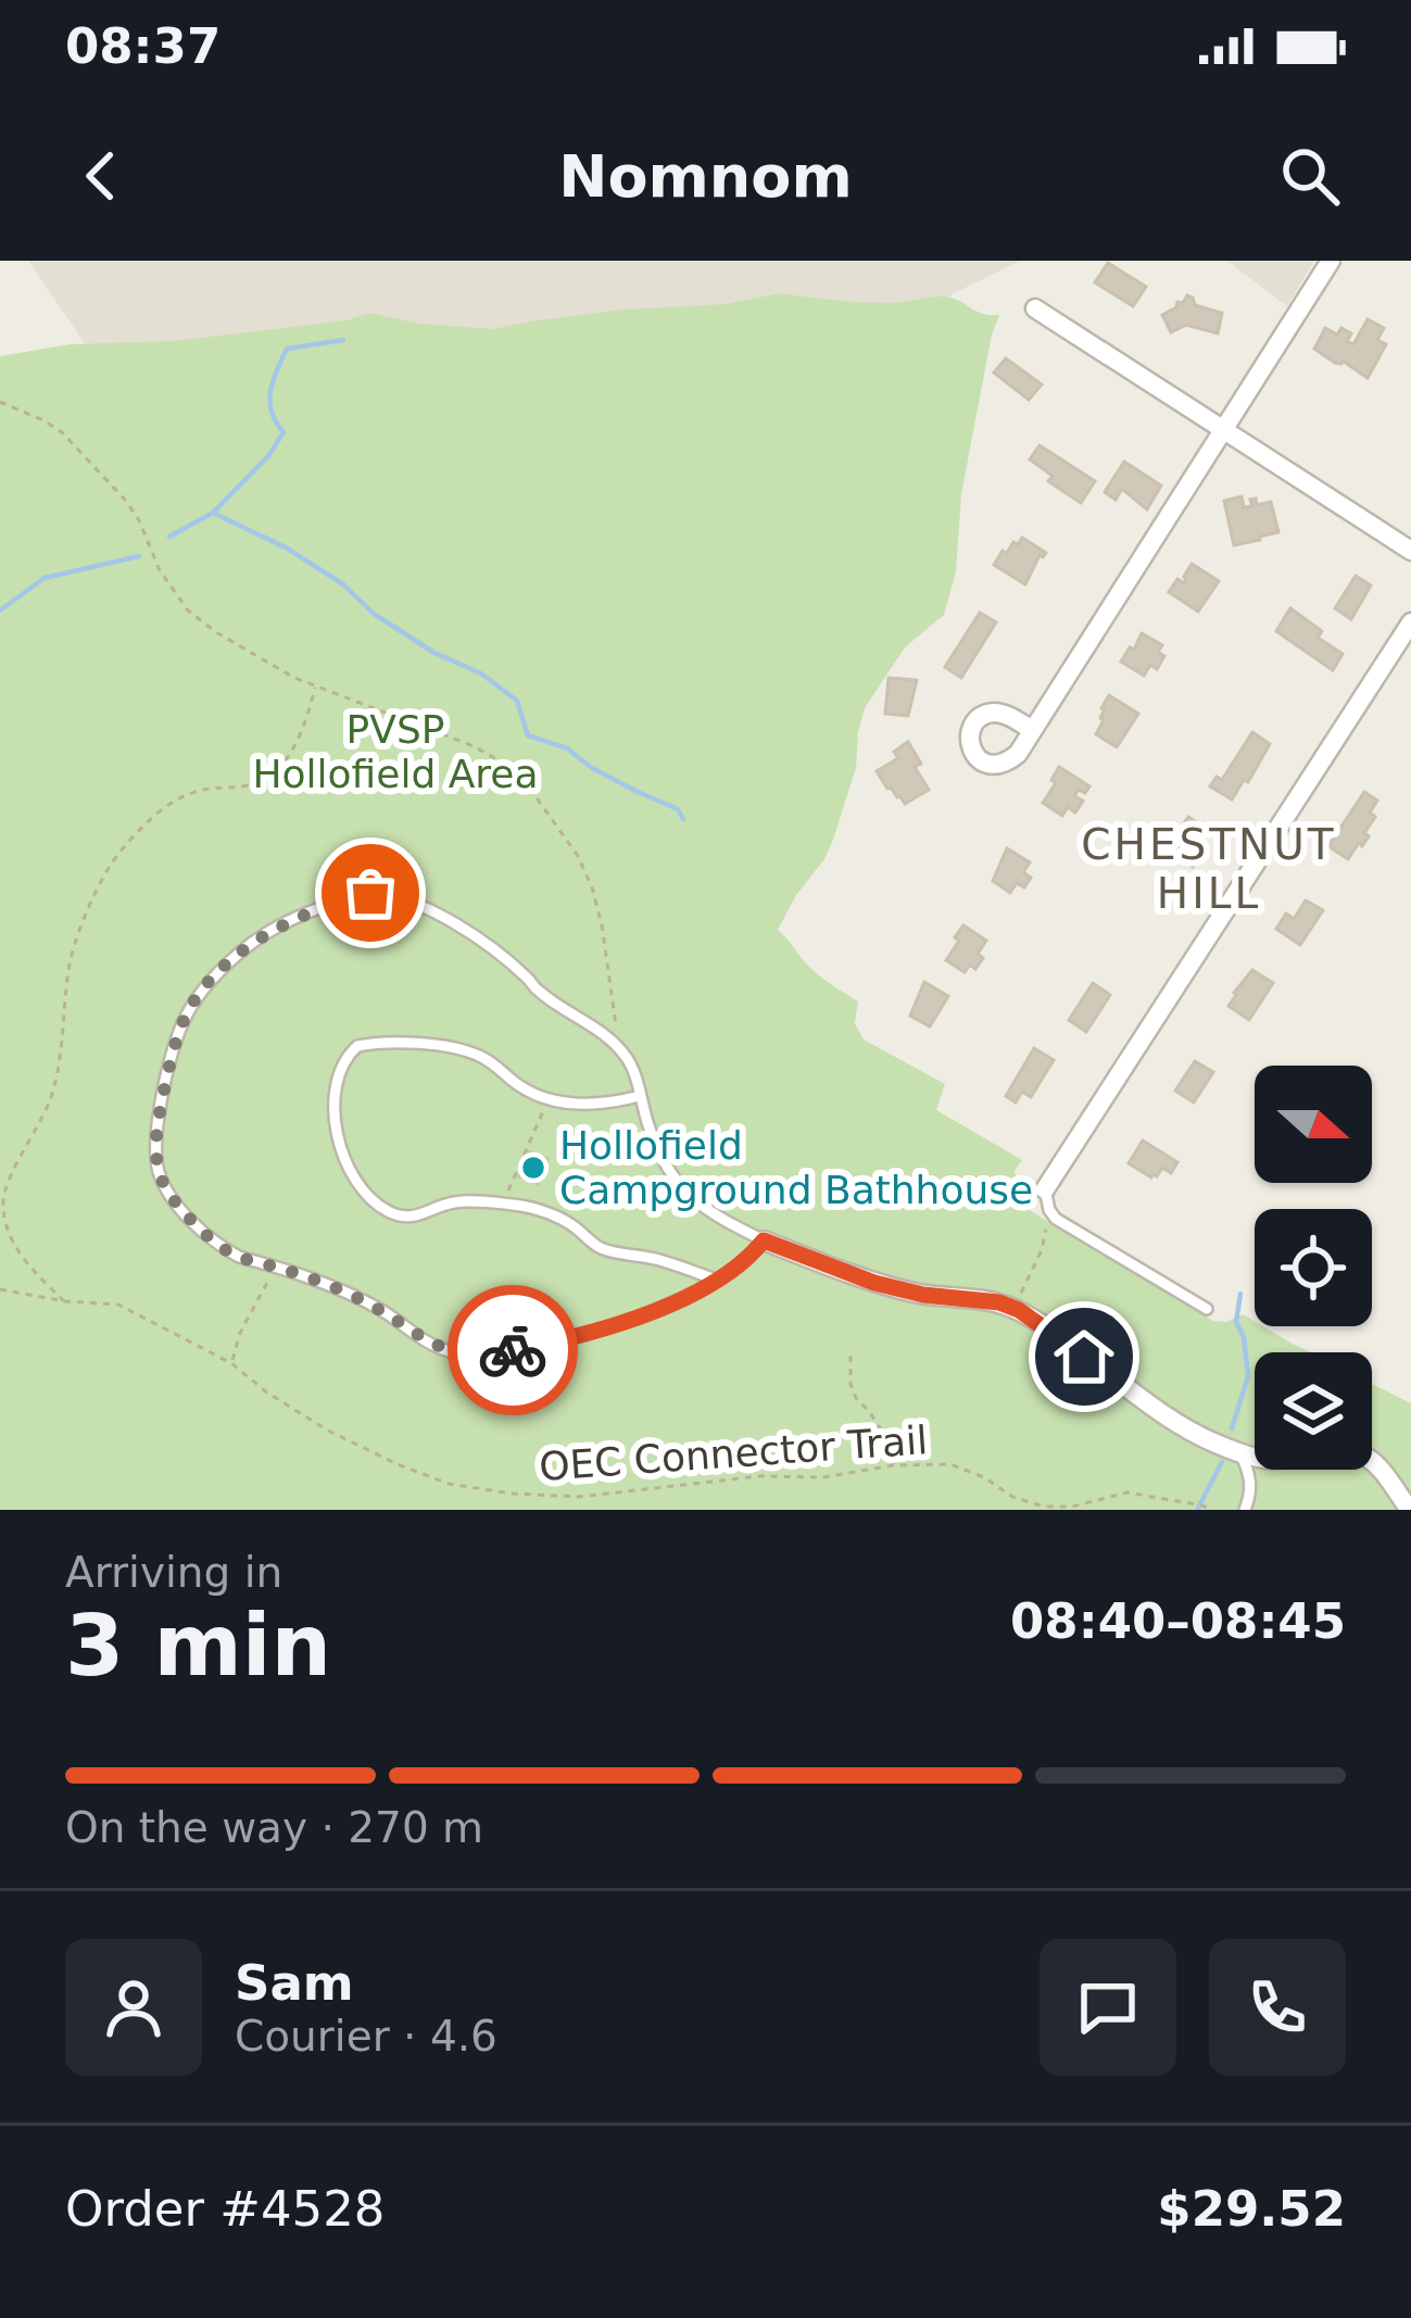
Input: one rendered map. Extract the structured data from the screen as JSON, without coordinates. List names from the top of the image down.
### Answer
{
  "streets": {
    "path": ["OEC Connector Trail"]
  },
  "districts": ["CHESTNUT HILL"],
  "parks": ["PVSP Hollofield Area"],
  "places": ["Hollofield Campground Bathhouse"],
  "north": "right",
  "page": {
    "status": "08:37",
    "header": "Nomnom",
    "heading": ["3 min", "Arriving in", "08:40–08:45"],
    "panel": [
      "Sam",
      "Courier · 4.6",
      "Order #4528",
      "$29.52"
    ],
    "bar": "On the way · 270 m"
  }
}
